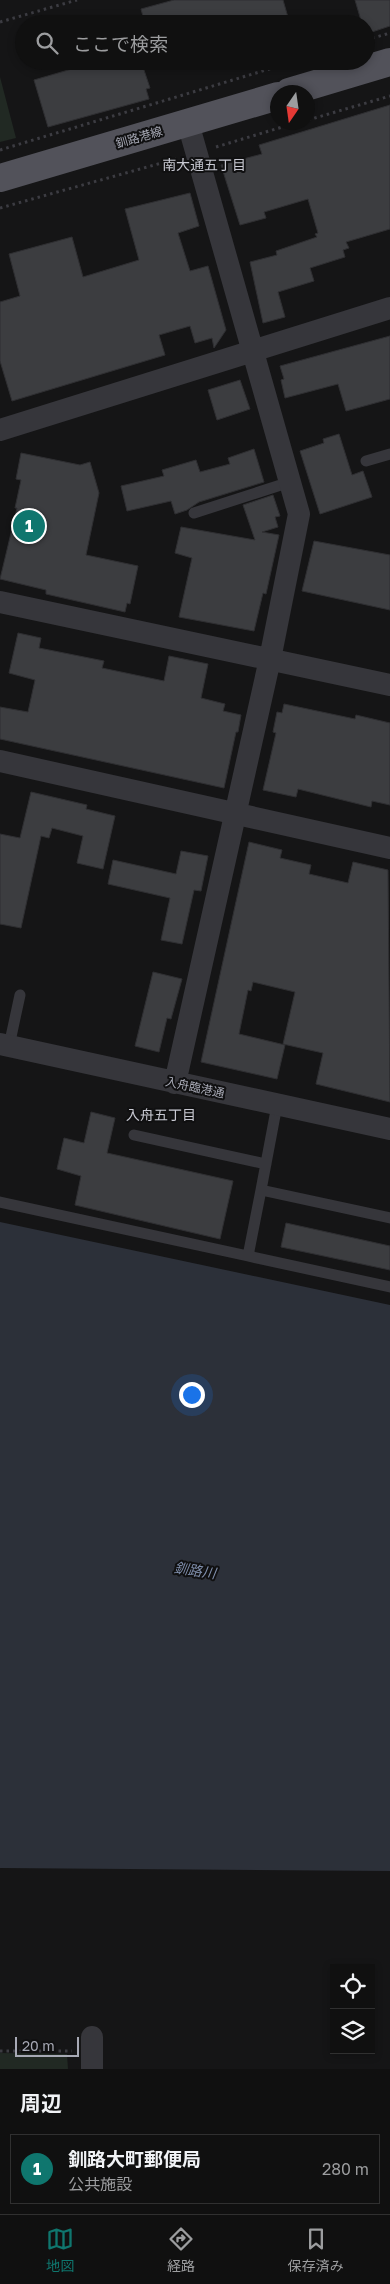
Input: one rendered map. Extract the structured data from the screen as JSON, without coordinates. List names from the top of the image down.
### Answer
{
  "streets": {
    "main road": ["釧路港線"],
    "street": ["入舟臨港通"]
  },
  "districts": ["南大通五丁目", "入舟五丁目"],
  "water": ["釧路川"],
  "scale_bar": "20 m",
  "north": "bottom",
  "page": {
    "search": "ここで検索",
    "pins": "1",
    "scale": "20 m",
    "heading": "周辺",
    "list": [
      {
        "mark": "1",
        "name": "釧路大町郵便局",
        "note": "公共施設",
        "value": "280 m"
      }
    ],
    "nav": ["地図", "経路", "保存済み"]
  }
}
